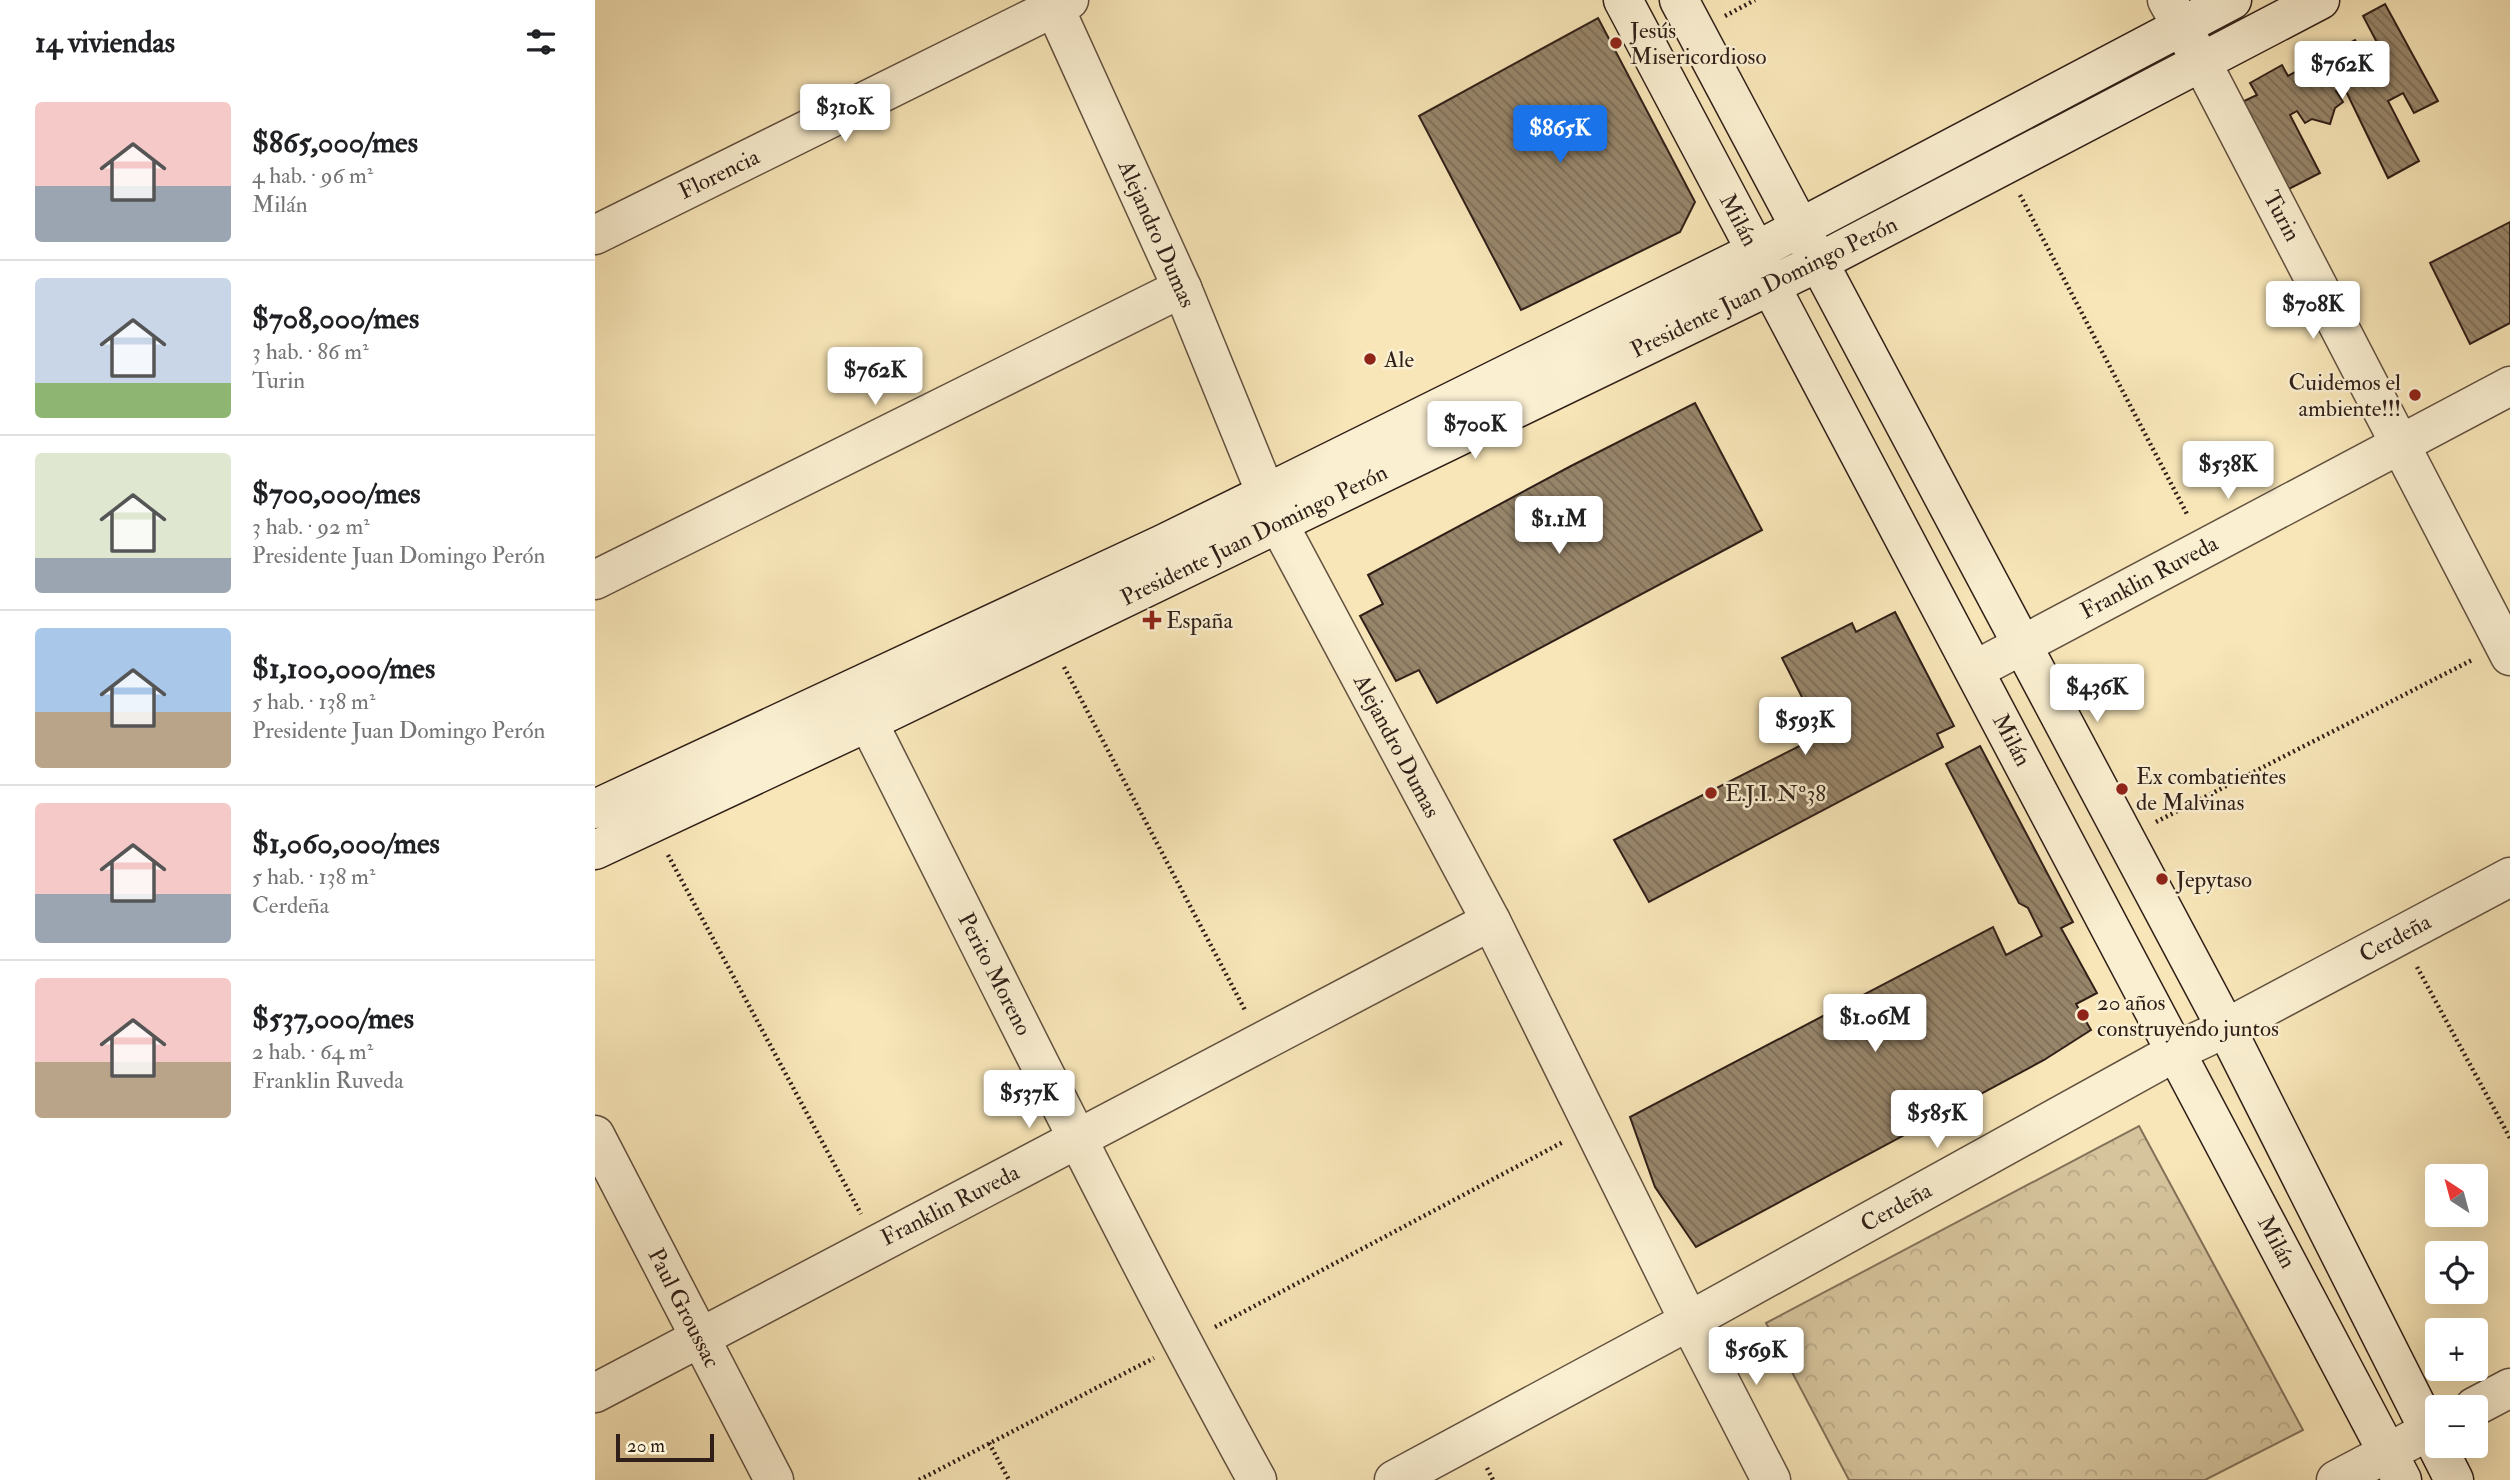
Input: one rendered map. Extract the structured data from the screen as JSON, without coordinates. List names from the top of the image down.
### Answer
{
  "streets": {
    "street": [
      "Florencia",
      "Turin",
      "Milán",
      "Alejandro Dumas",
      "Presidente Juan Domingo Perón",
      "Franklin Ruveda",
      "Cerdeña",
      "Perito Moreno",
      "Paul Groussac"
    ]
  },
  "crossings": [
    ["Florencia", "Alejandro Dumas"],
    ["Turin", "Presidente Juan Domingo Perón"],
    ["Turin", "Franklin Ruveda"],
    ["Milán", "Presidente Juan Domingo Perón"],
    ["Milán", "Franklin Ruveda"],
    ["Milán", "Cerdeña"],
    ["Alejandro Dumas", "Presidente Juan Domingo Perón"],
    ["Alejandro Dumas", "Franklin Ruveda"],
    ["Alejandro Dumas", "Cerdeña"],
    ["Presidente Juan Domingo Perón", "Perito Moreno"],
    ["Franklin Ruveda", "Perito Moreno"],
    ["Franklin Ruveda", "Paul Groussac"]
  ],
  "places": {
    "other": [
      "Jesús Misericordioso",
      "Ale",
      "Cuidemos el ambiente!!!",
      "Ex combatientes de Malvinas",
      "E.J.I. Nº38",
      "Jepytaso",
      "20 años construyendo juntos"
    ],
    "health": ["España"]
  },
  "scale_bar": "20 m",
  "north": "top left",
  "page": {
    "heading": "14 viviendas",
    "price": [
      "$762K",
      "$310K",
      "$865K",
      "$708K",
      "$762K",
      "$700K",
      "$538K",
      "$1.1M",
      "$436K",
      "$593K",
      "$1.06M",
      "$537K",
      "$585K",
      "$569K"
    ],
    "list": [
      {
        "name": "$865,000/mes",
        "note": "4 hab. · 96 m² · Milán"
      },
      {
        "name": "$708,000/mes",
        "note": "3 hab. · 86 m² · Turin"
      },
      {
        "name": "$700,000/mes",
        "note": "3 hab. · 92 m² · Presidente Juan Domingo Perón"
      },
      {
        "name": "$1,100,000/mes",
        "note": "5 hab. · 138 m² · Presidente Juan Domingo Perón"
      },
      {
        "name": "$1,060,000/mes",
        "note": "5 hab. · 138 m² · Cerdeña"
      },
      {
        "name": "$537,000/mes",
        "note": "2 hab. · 64 m² · Franklin Ruveda"
      }
    ],
    "map_buttons": ["+", "−"],
    "scale": "20 m"
  }
}
